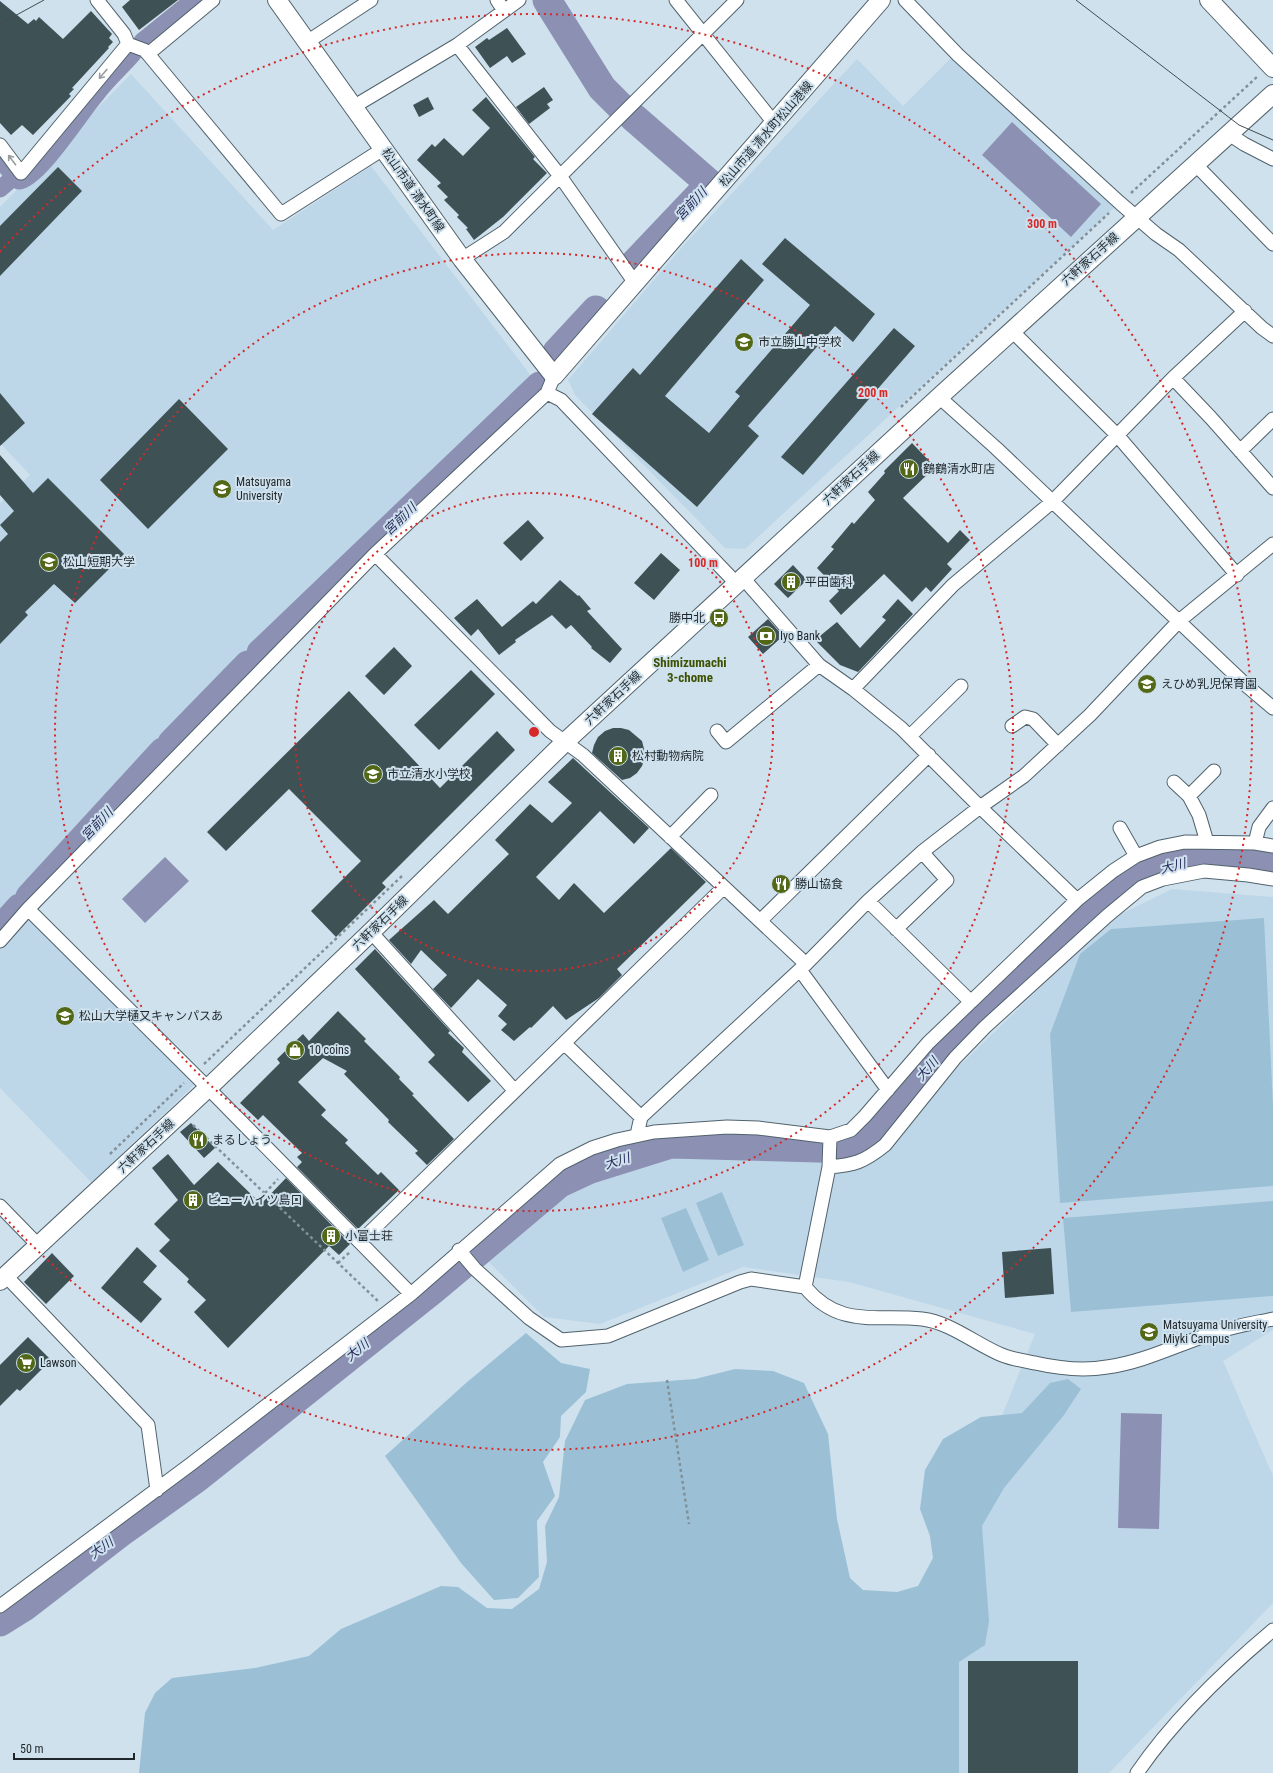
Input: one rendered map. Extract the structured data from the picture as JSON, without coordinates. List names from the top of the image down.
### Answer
{
  "streets": {
    "main road": ["松山市道 清水町松山港線", "松山市道 清水町線", "六軒家石手線"]
  },
  "crossings": [
    ["松山市道 清水町松山港線", "松山市道 清水町線"]
  ],
  "districts": ["Shimizumachi 3-chome"],
  "water": ["宮前川", "大川"],
  "places": {
    "school or university": [
      "市立勝山中学校",
      "Matsuyama University",
      "松山短期大学",
      "えひめ乳児保育園",
      "市立清水小学校",
      "松山大学樋又キャンパスあ",
      "Matsuyama University Miyki Campus"
    ],
    "restaurant": ["鶴鶴清水町店", "勝山協食", "まるしょう"],
    "building": [
      "平田歯科",
      "松村動物病院",
      "ビューハイツ島口",
      "小富士荘"
    ],
    "bus stop": ["勝中北"],
    "bank": ["Iyo Bank"],
    "shop": ["10 coins"],
    "supermarket": ["Lawson"]
  },
  "scale_bar": "50 m",
  "rings": ["300 m", "200 m", "100 m"]
}
